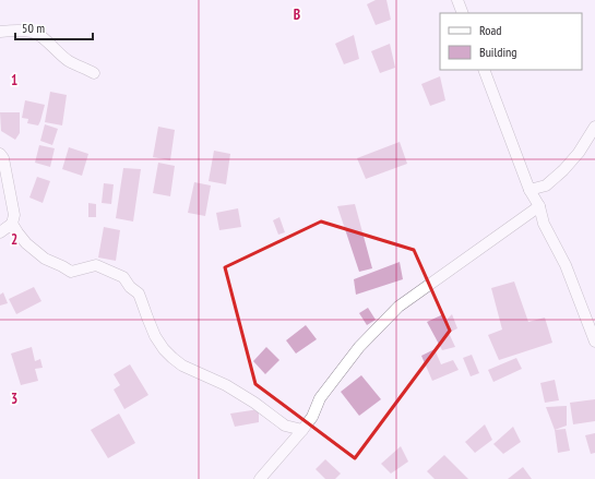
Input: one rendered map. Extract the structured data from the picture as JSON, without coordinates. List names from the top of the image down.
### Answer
{
  "legend": ["Road", "Building"],
  "scale_bar": "50 m",
  "grid": {
    "columns": ["B"],
    "rows": ["1", "2", "3"]
  }
}
